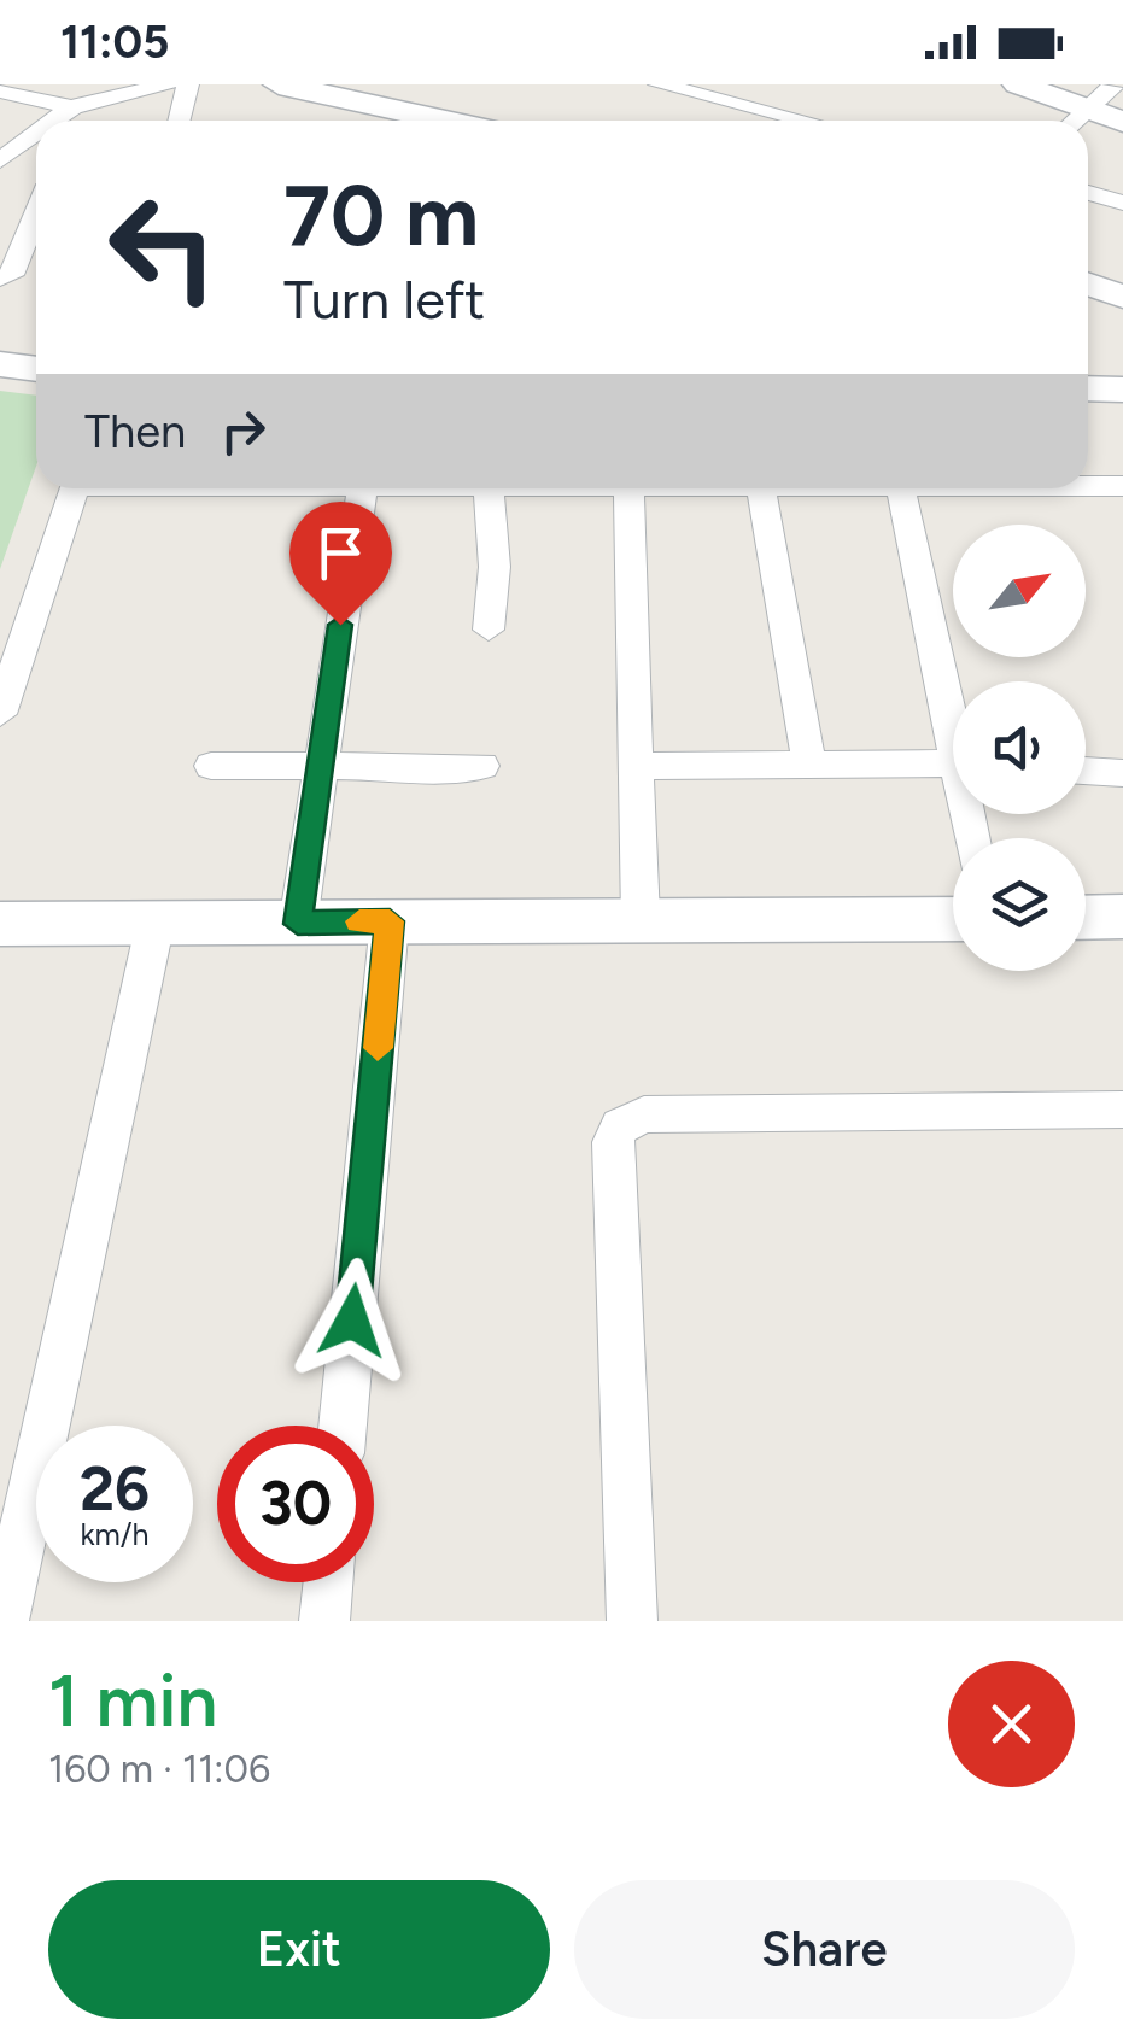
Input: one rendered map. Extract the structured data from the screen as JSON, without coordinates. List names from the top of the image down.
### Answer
{
  "north": "top right",
  "page": {
    "status": "11:05",
    "turn": ["70 m", "Turn left"],
    "then": "Then",
    "speed": "26 km/h",
    "limit": "30",
    "heading": ["1 min", "160 m · 11:06"],
    "buttons": ["Exit", "Share"]
  }
}
